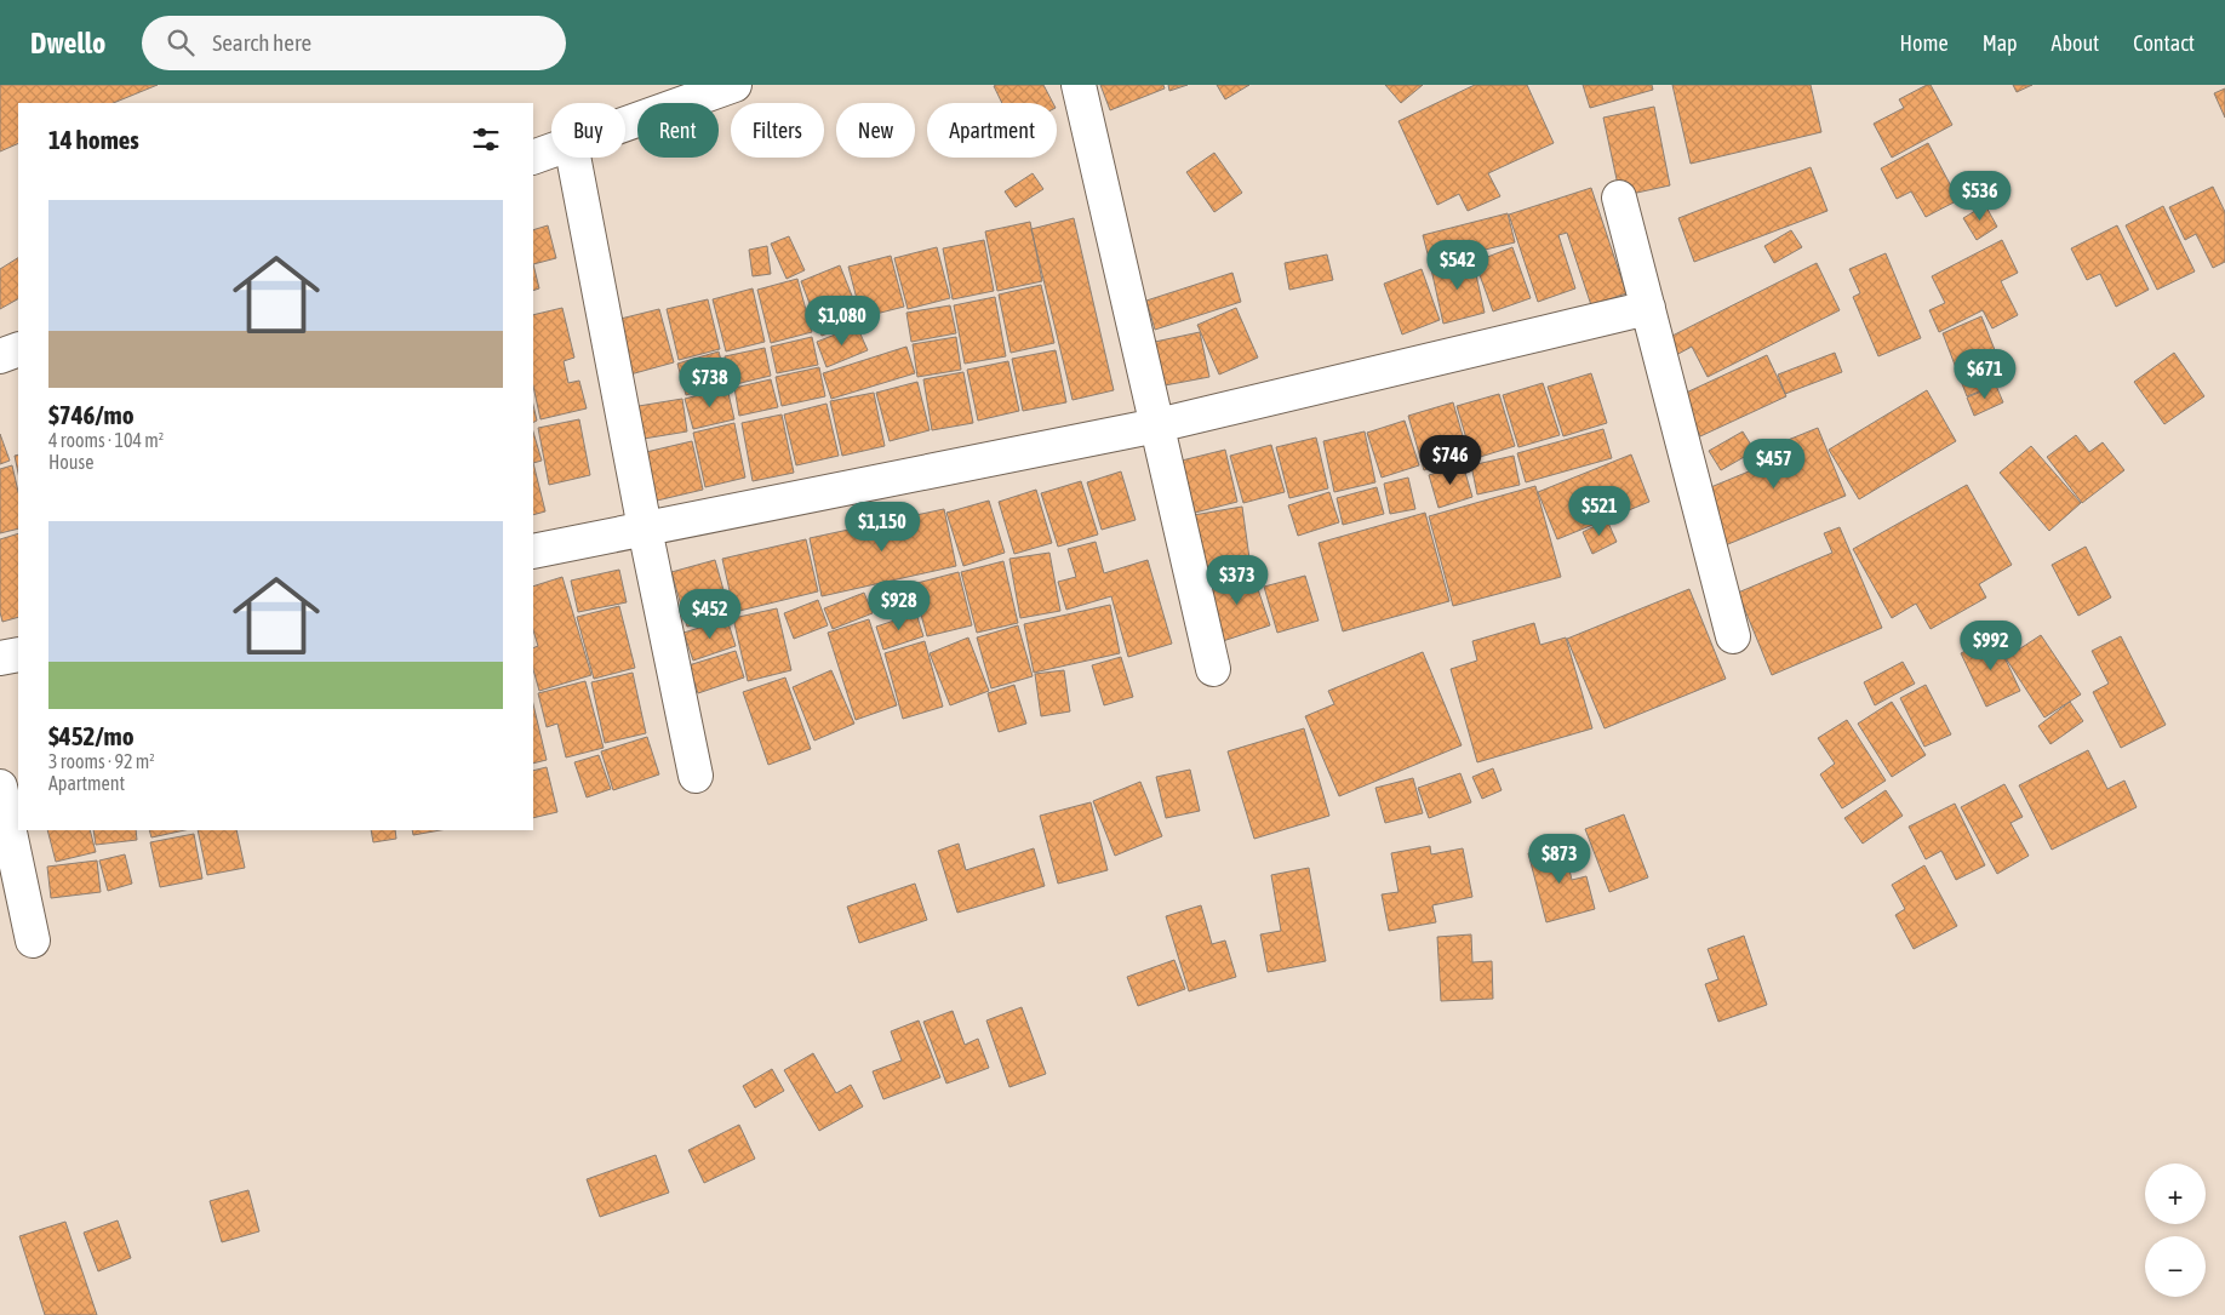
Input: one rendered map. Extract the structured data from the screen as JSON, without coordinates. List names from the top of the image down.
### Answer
{
  "page": {
    "header": "Dwello",
    "search": "Search here",
    "nav": [
      "Home",
      "Map",
      "About",
      "Contact"
    ],
    "chip": [
      "Buy",
      "Rent",
      "Filters",
      "New",
      "Apartment"
    ],
    "heading": "14 homes",
    "price": [
      "$536",
      "$542",
      "$1,080",
      "$671",
      "$738",
      "$746",
      "$457",
      "$521",
      "$1,150",
      "$373",
      "$928",
      "$452",
      "$992",
      "$873"
    ],
    "list": [
      {
        "name": "$746/mo",
        "note": "4 rooms · 104 m² · House"
      },
      {
        "name": "$452/mo",
        "note": "3 rooms · 92 m² · Apartment"
      }
    ],
    "map_buttons": ["+", "−"]
  }
}
